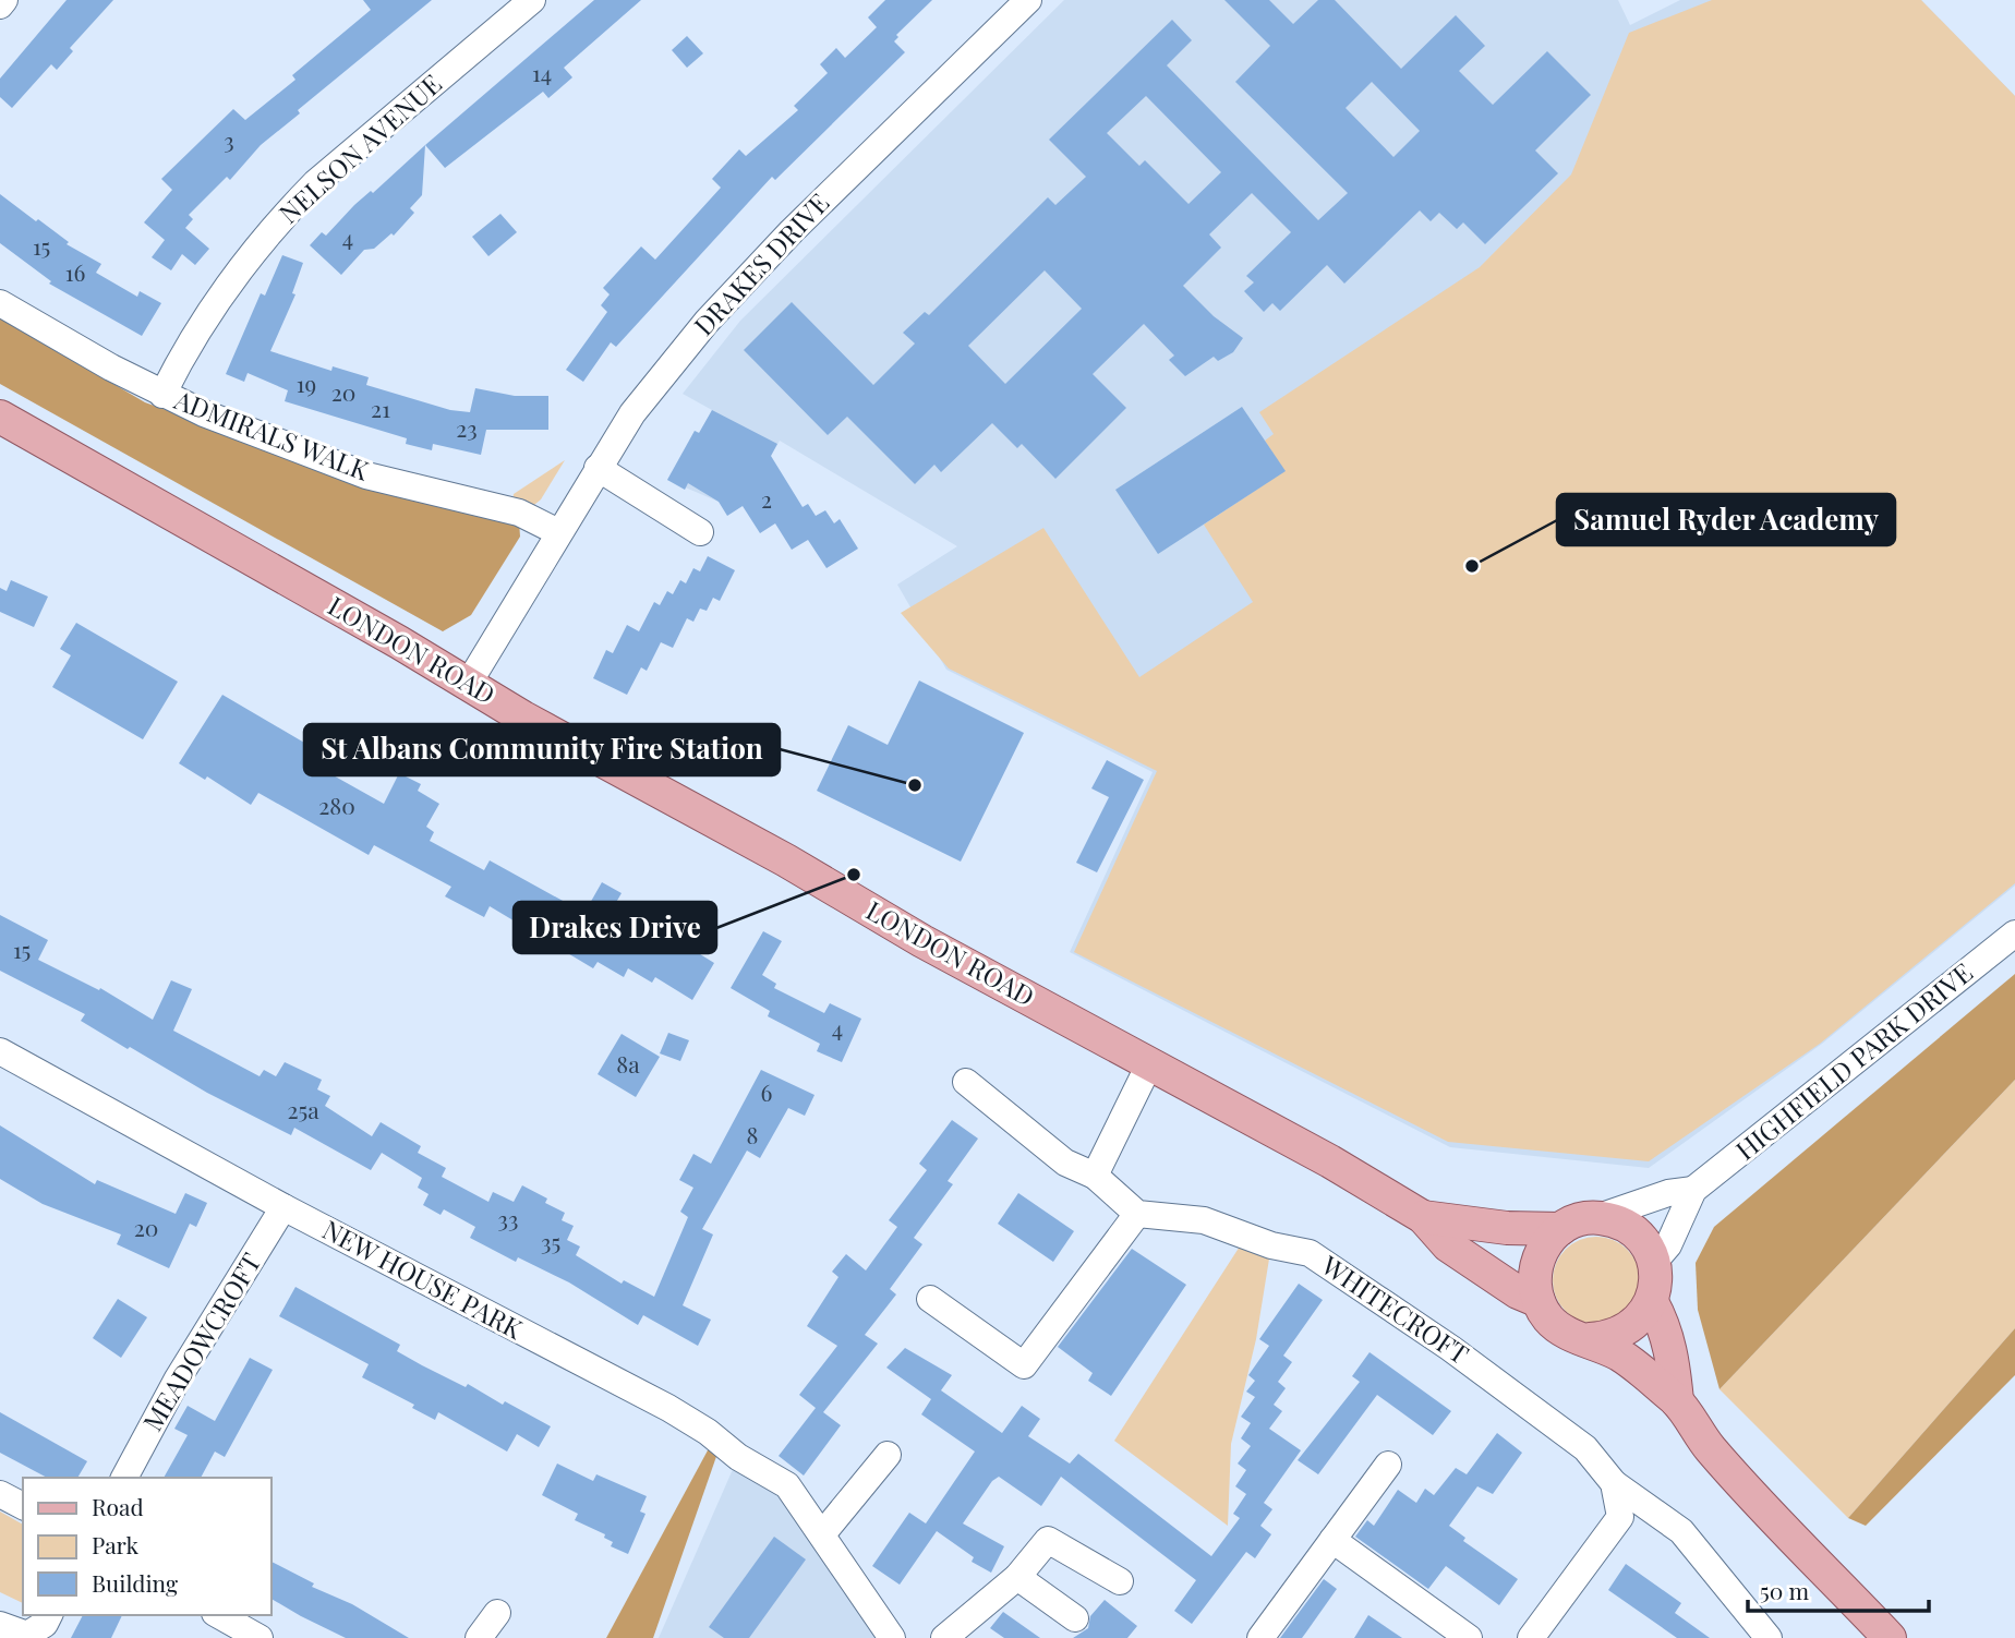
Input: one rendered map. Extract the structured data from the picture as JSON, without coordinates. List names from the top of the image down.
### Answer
{
  "streets": {
    "main road": ["LONDON ROAD"],
    "street": [
      "NELSON AVENUE",
      "DRAKES DRIVE",
      "ADMIRALS WALK",
      "HIGHFIELD PARK DRIVE",
      "NEW HOUSE PARK",
      "WHITECROFT",
      "MEADOWCROFT"
    ]
  },
  "crossings": [
    ["NELSON AVENUE", "ADMIRALS WALK"],
    ["DRAKES DRIVE", "ADMIRALS WALK"],
    ["DRAKES DRIVE", "LONDON ROAD"],
    ["LONDON ROAD", "HIGHFIELD PARK DRIVE"],
    ["NEW HOUSE PARK", "MEADOWCROFT"]
  ],
  "places": ["Samuel Ryder Academy", "St Albans Community Fire Station", "Drakes Drive"],
  "house_numbers": [
    "14",
    "3",
    "4",
    "15",
    "16",
    "19",
    "20",
    "21",
    "23",
    "2",
    "280",
    "15",
    "4",
    "8a",
    "6",
    "25a",
    "8",
    "33",
    "20",
    "35"
  ],
  "legend": ["Road", "Park", "Building"],
  "scale_bar": "50 m"
}
